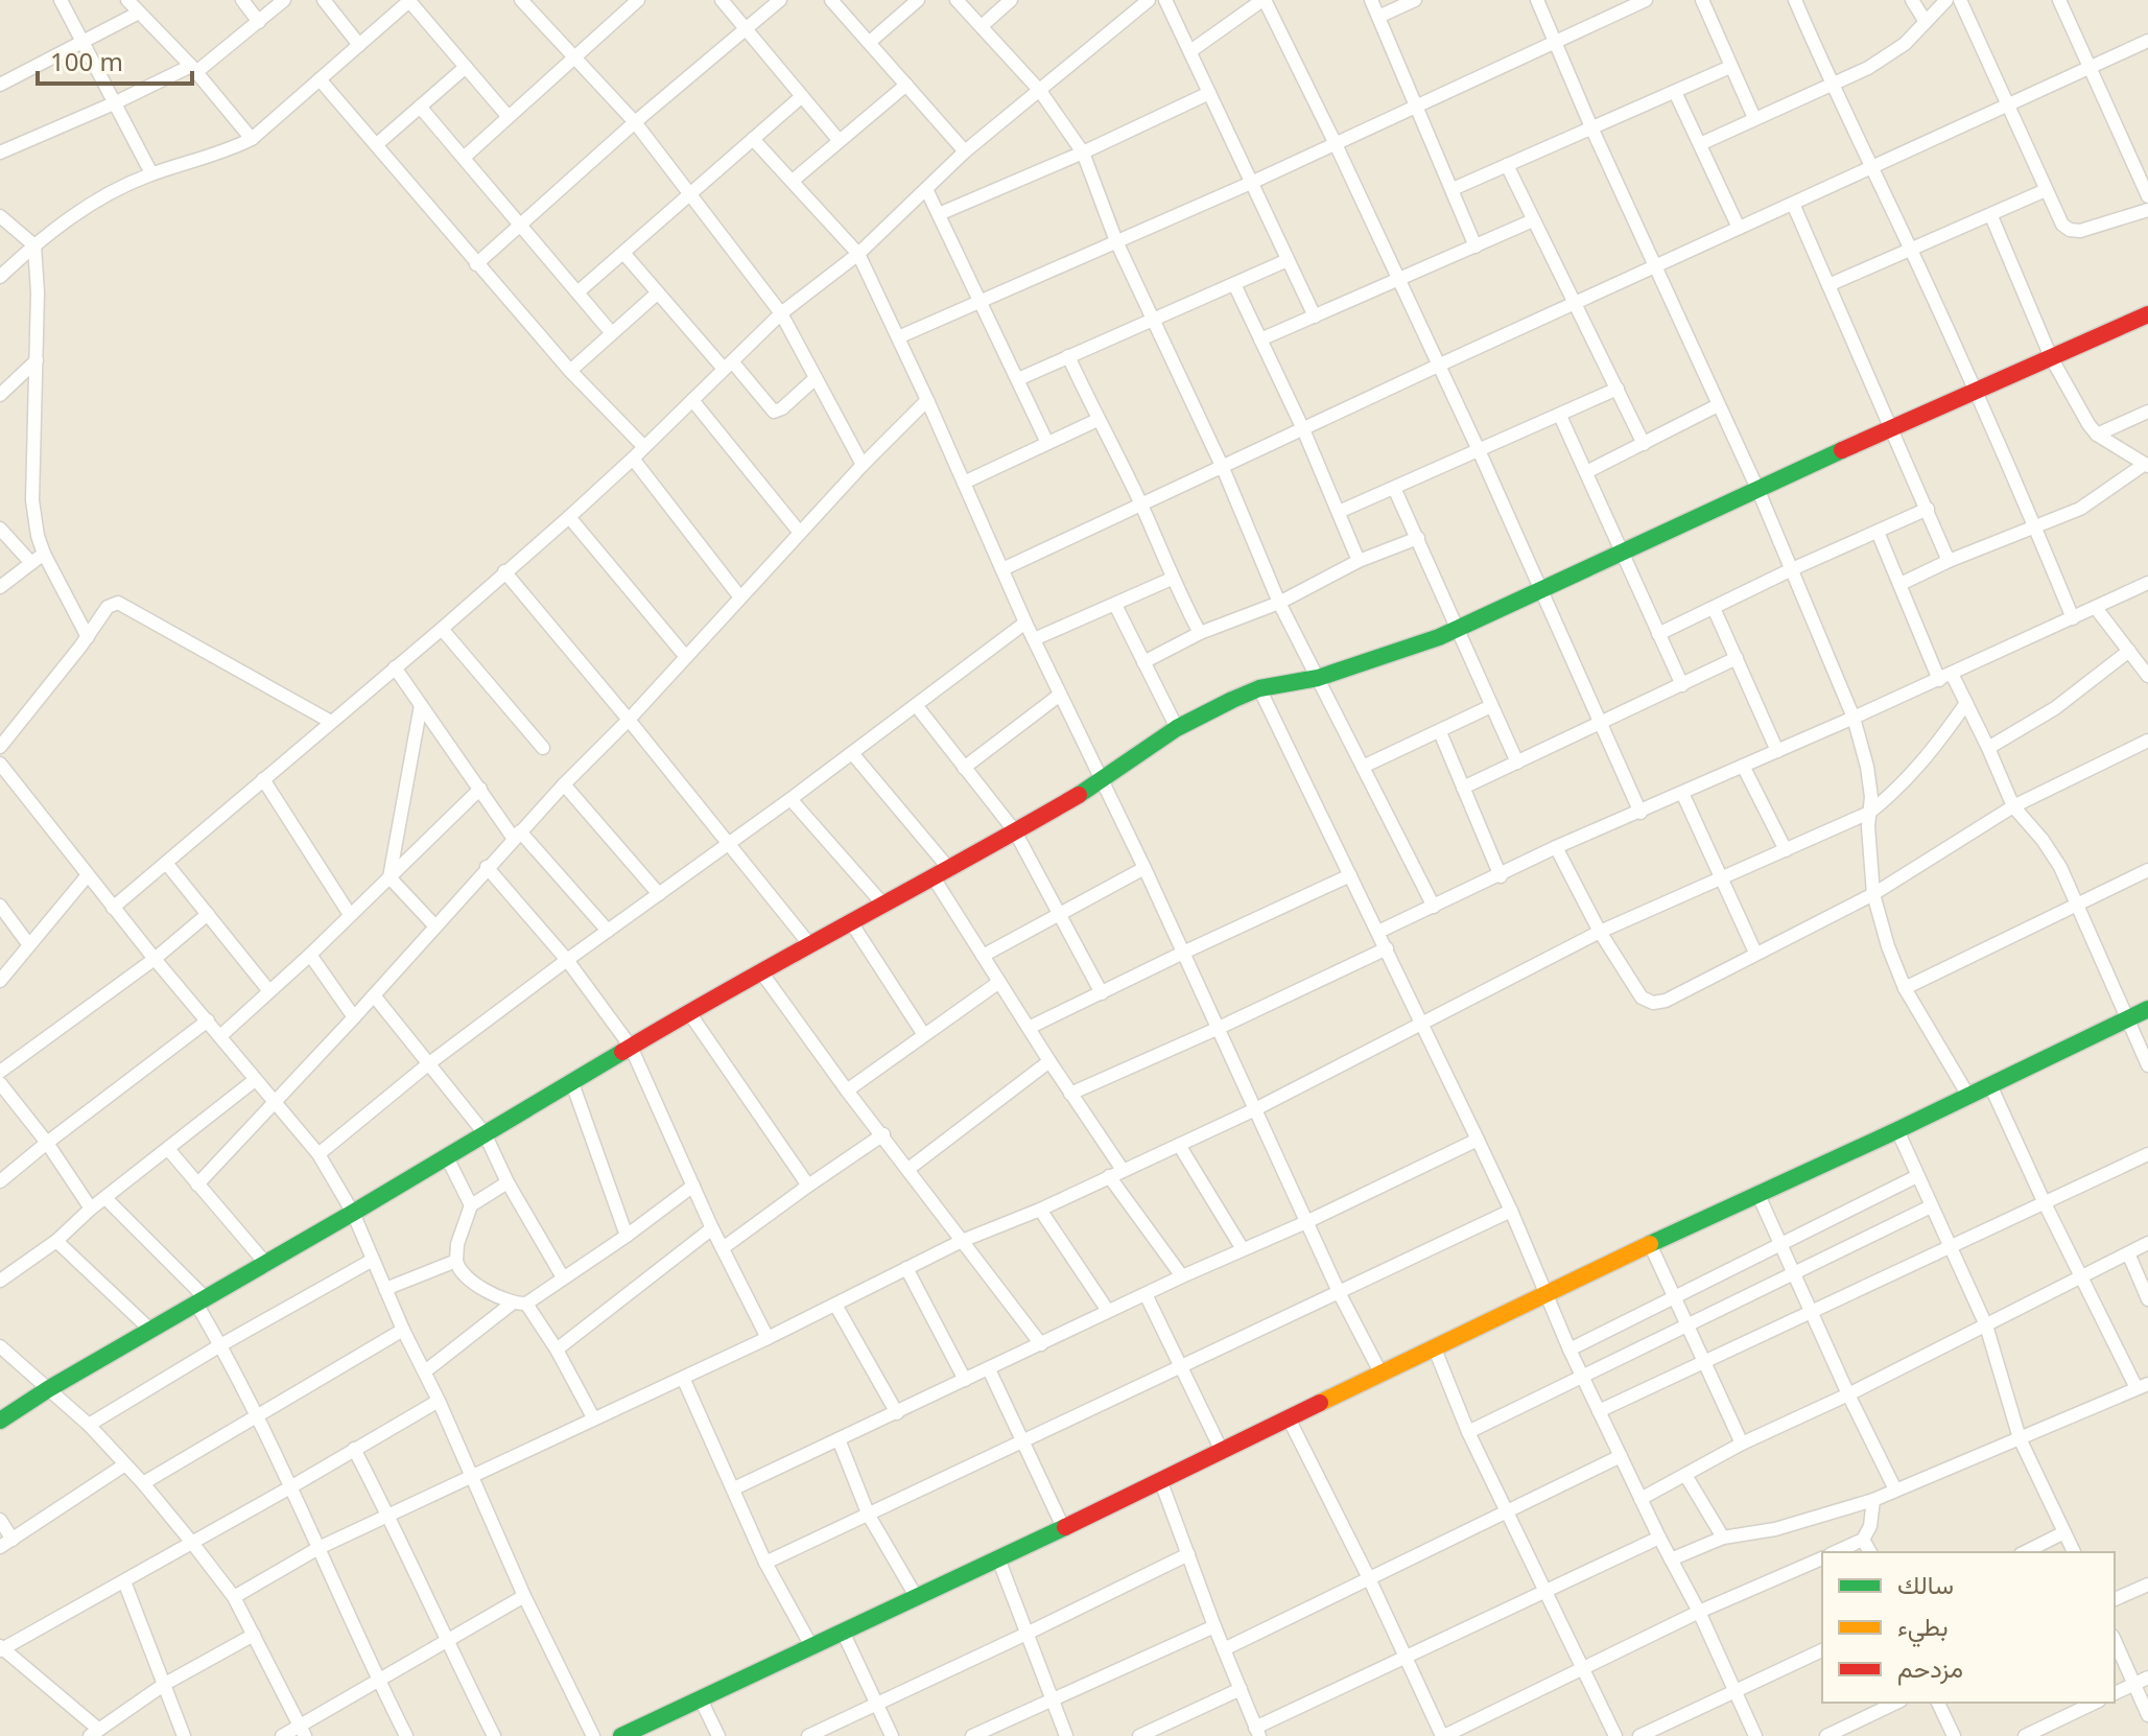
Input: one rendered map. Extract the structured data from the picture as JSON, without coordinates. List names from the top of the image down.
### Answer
{
  "legend": ["سالك", "بطيء", "مزدحم"],
  "scale_bar": "100 m"
}
